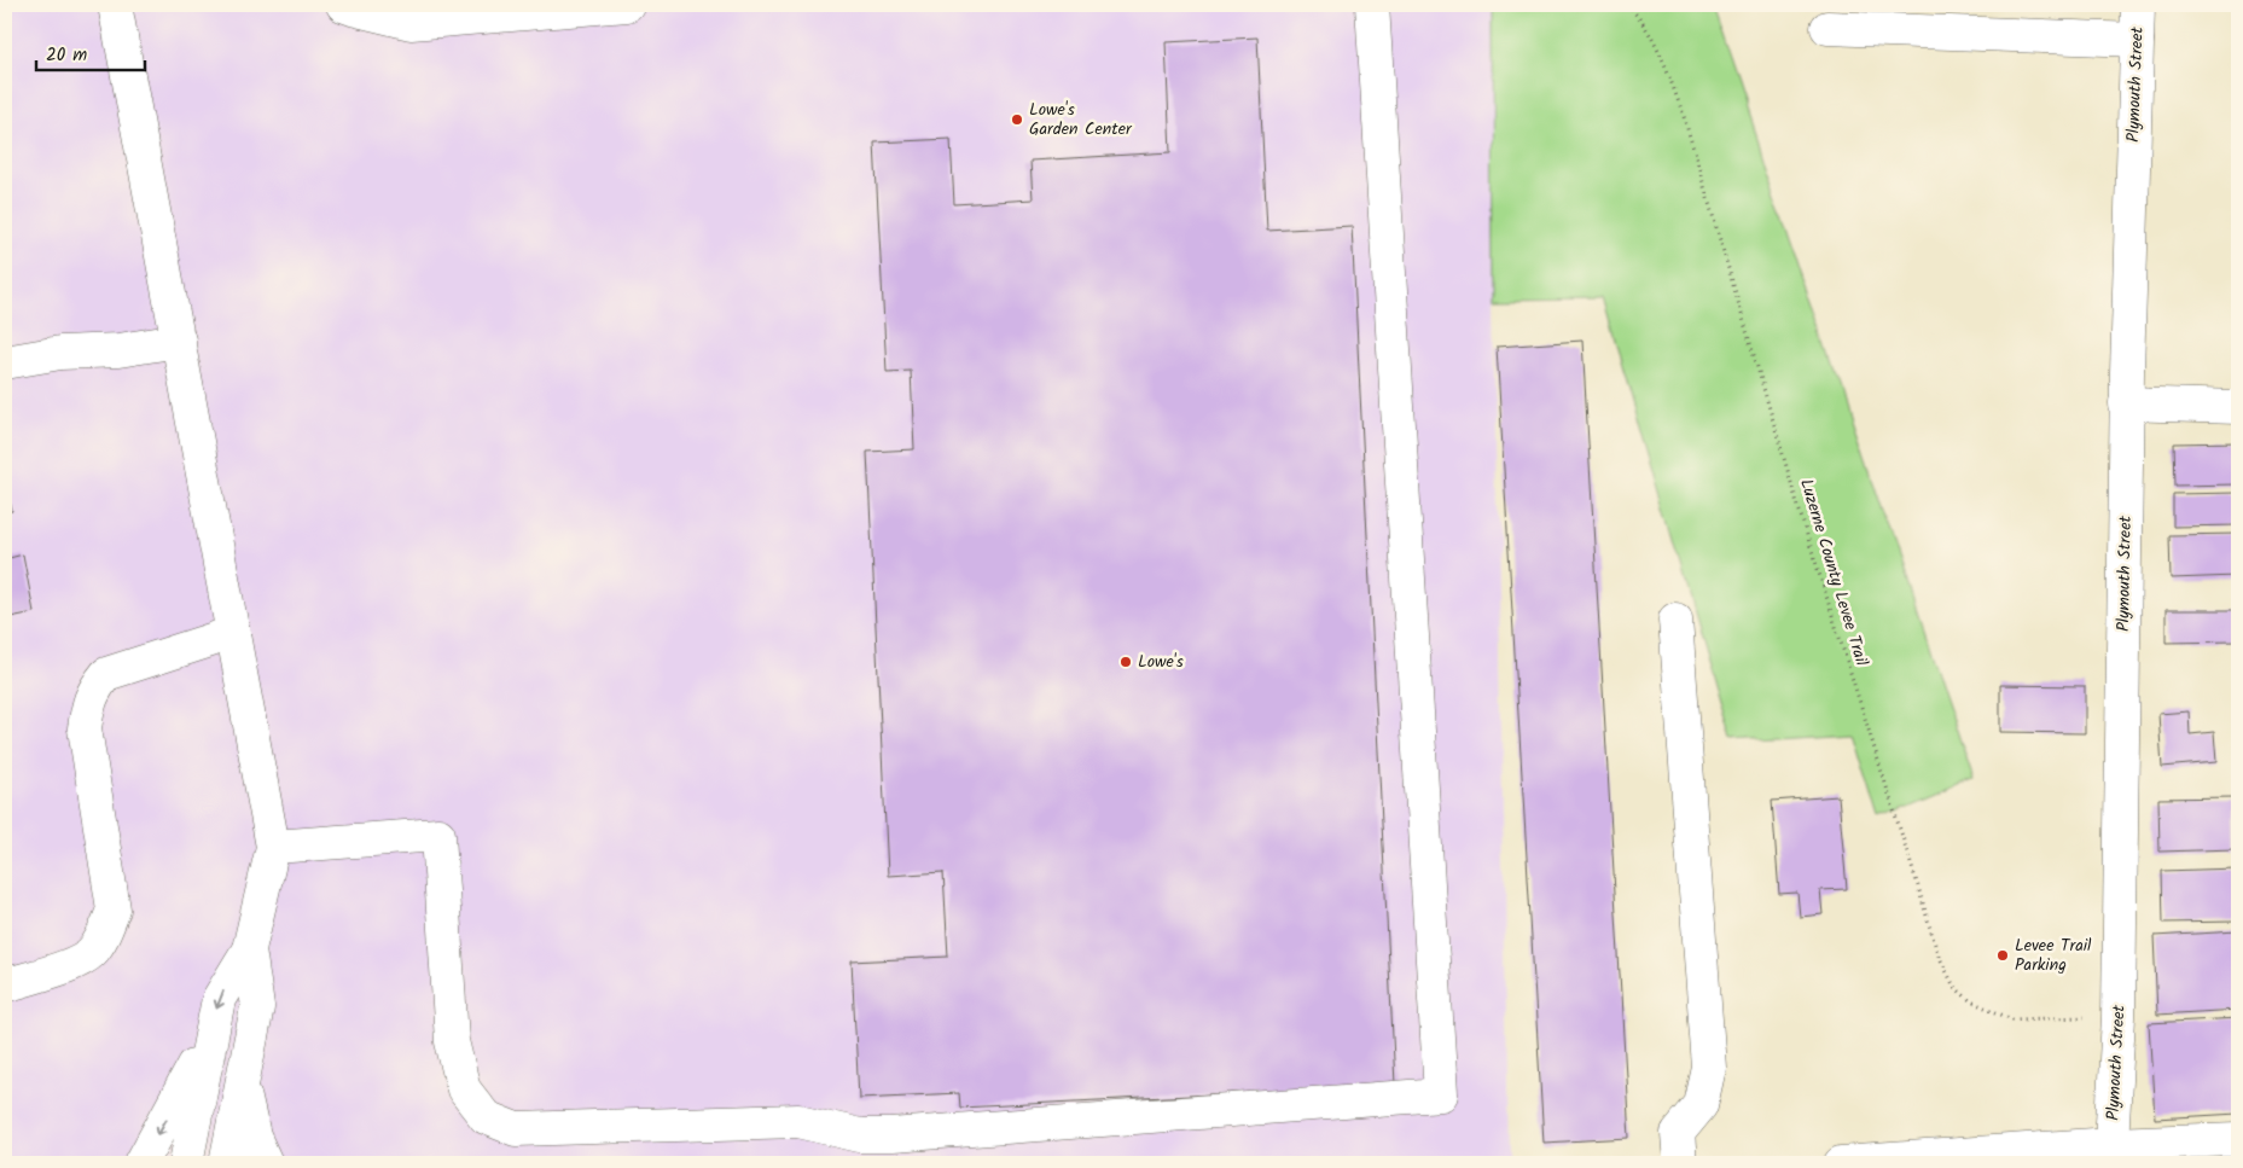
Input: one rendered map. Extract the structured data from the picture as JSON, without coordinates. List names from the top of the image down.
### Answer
{
  "streets": {
    "street": ["Plymouth Street"],
    "path": ["Luzerne County Levee Trail"]
  },
  "crossings": [
    ["Plymouth Street", "Luzerne County Levee Trail"]
  ],
  "places": ["Lowe's Garden Center", "Lowe's", "Levee Trail Parking"],
  "scale_bar": "20 m"
}
